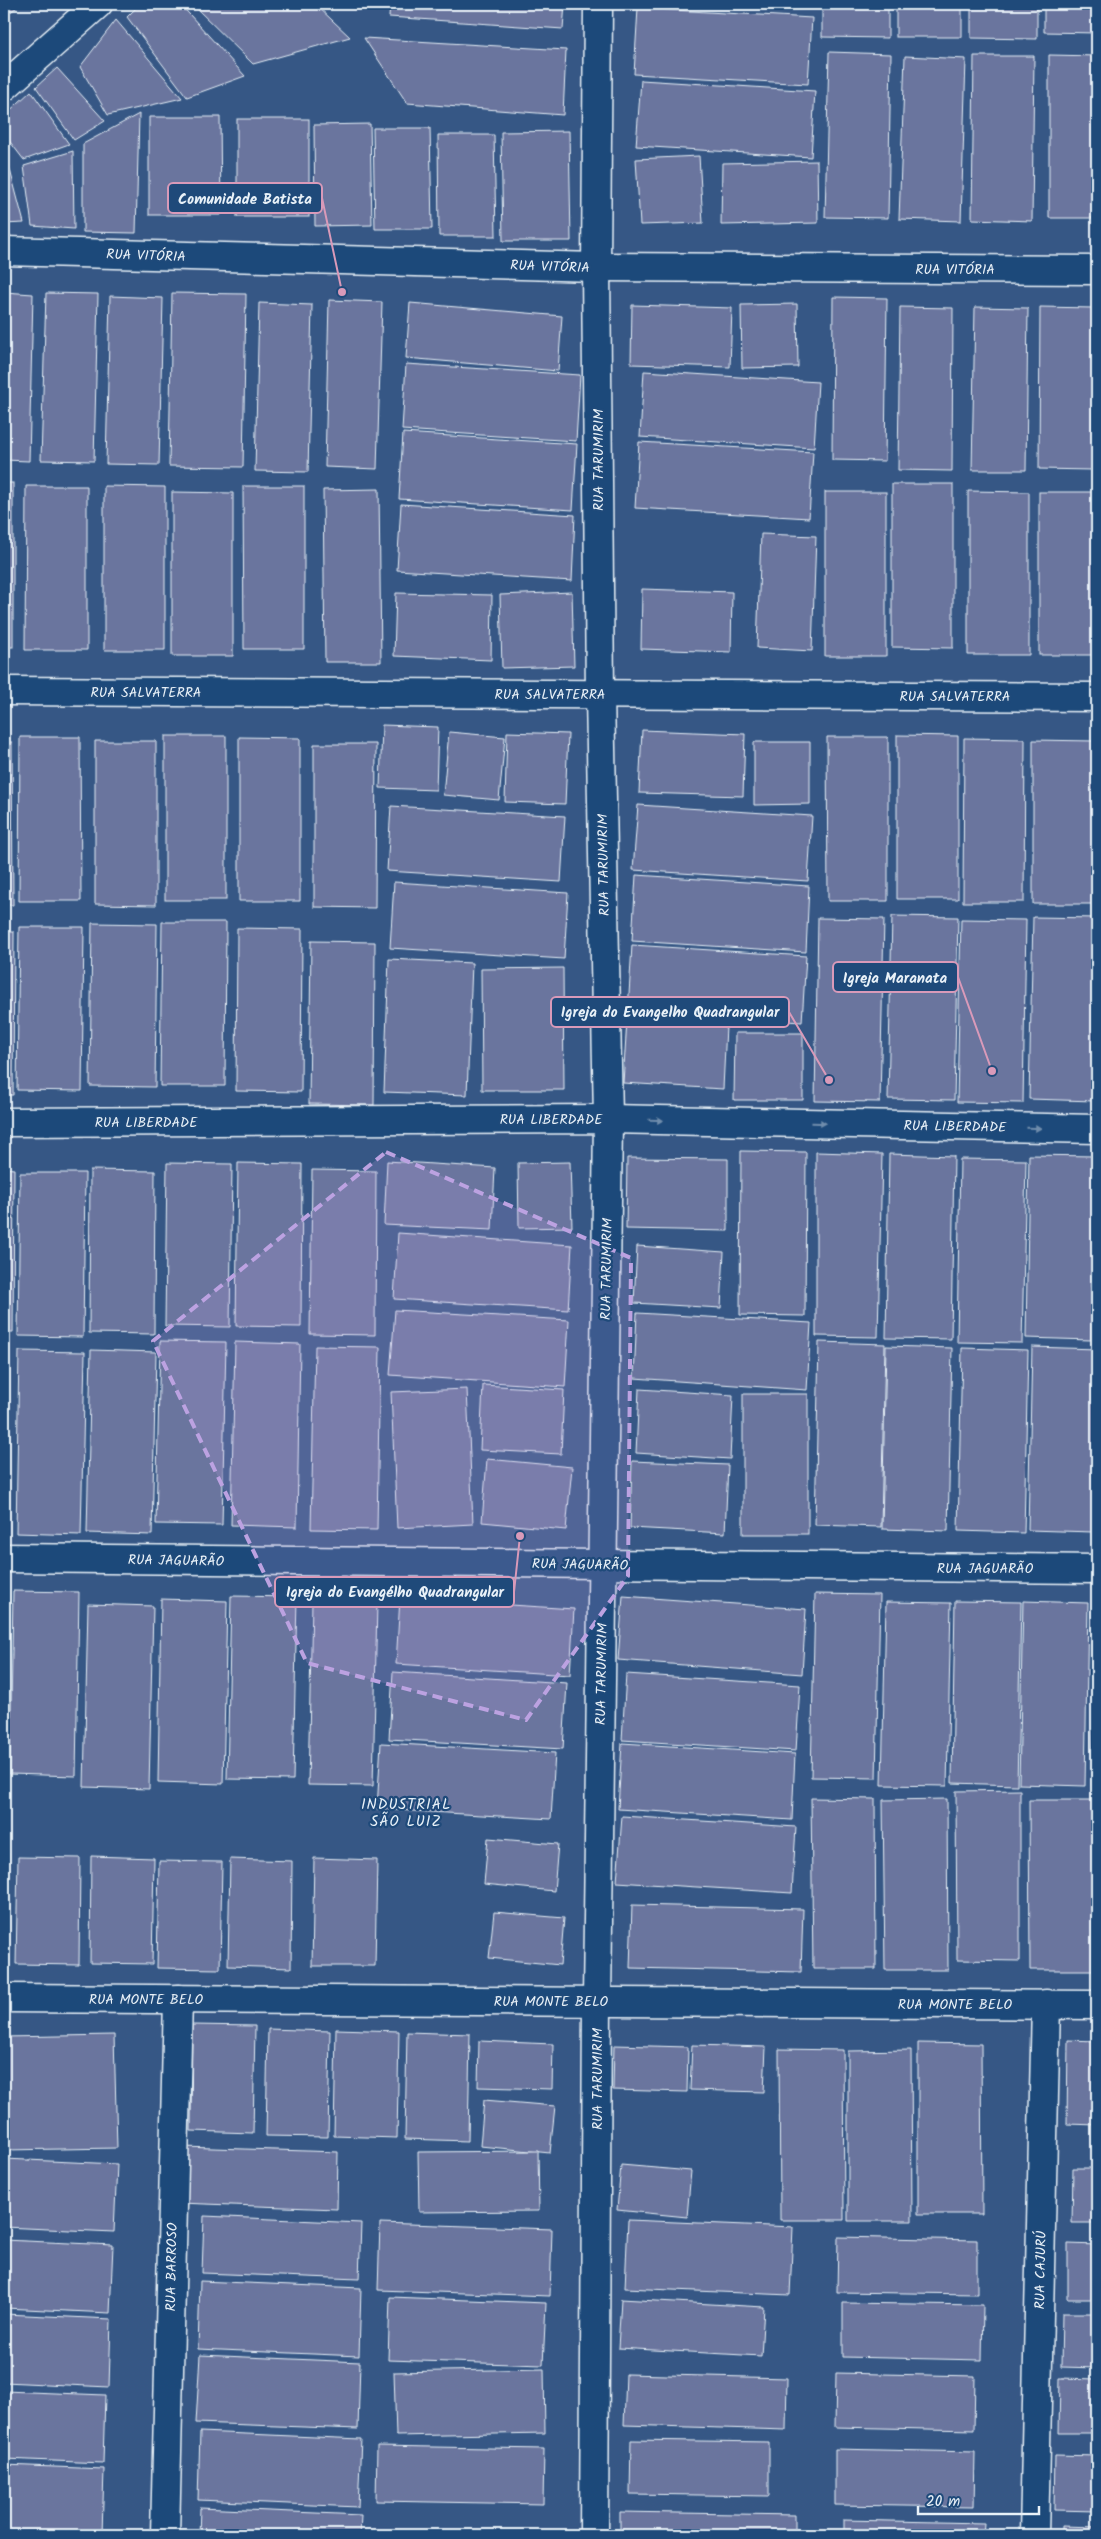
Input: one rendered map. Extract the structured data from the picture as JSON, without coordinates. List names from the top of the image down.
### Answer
{
  "streets": {
    "street": [
      "RUA VITÓRIA",
      "RUA TARUMIRIM",
      "RUA SALVATERRA",
      "RUA LIBERDADE",
      "RUA JAGUARÃO",
      "RUA MONTE BELO",
      "RUA BARROSO",
      "RUA CAJURÚ"
    ]
  },
  "crossings": [
    ["RUA VITÓRIA", "RUA TARUMIRIM"],
    ["RUA TARUMIRIM", "RUA SALVATERRA"],
    ["RUA TARUMIRIM", "RUA LIBERDADE"],
    ["RUA TARUMIRIM", "RUA JAGUARÃO"],
    ["RUA TARUMIRIM", "RUA MONTE BELO"],
    ["RUA MONTE BELO", "RUA BARROSO"],
    ["RUA MONTE BELO", "RUA CAJURÚ"]
  ],
  "one_way": ["RUA LIBERDADE"],
  "districts": ["INDUSTRIAL SÃO LUIZ"],
  "places": [
    "Comunidade Batista",
    "Igreja Maranata",
    "Igreja do Evangelho Quadrangular",
    "Igreja do Evangélho Quadrangular"
  ],
  "scale_bar": "20 m"
}
